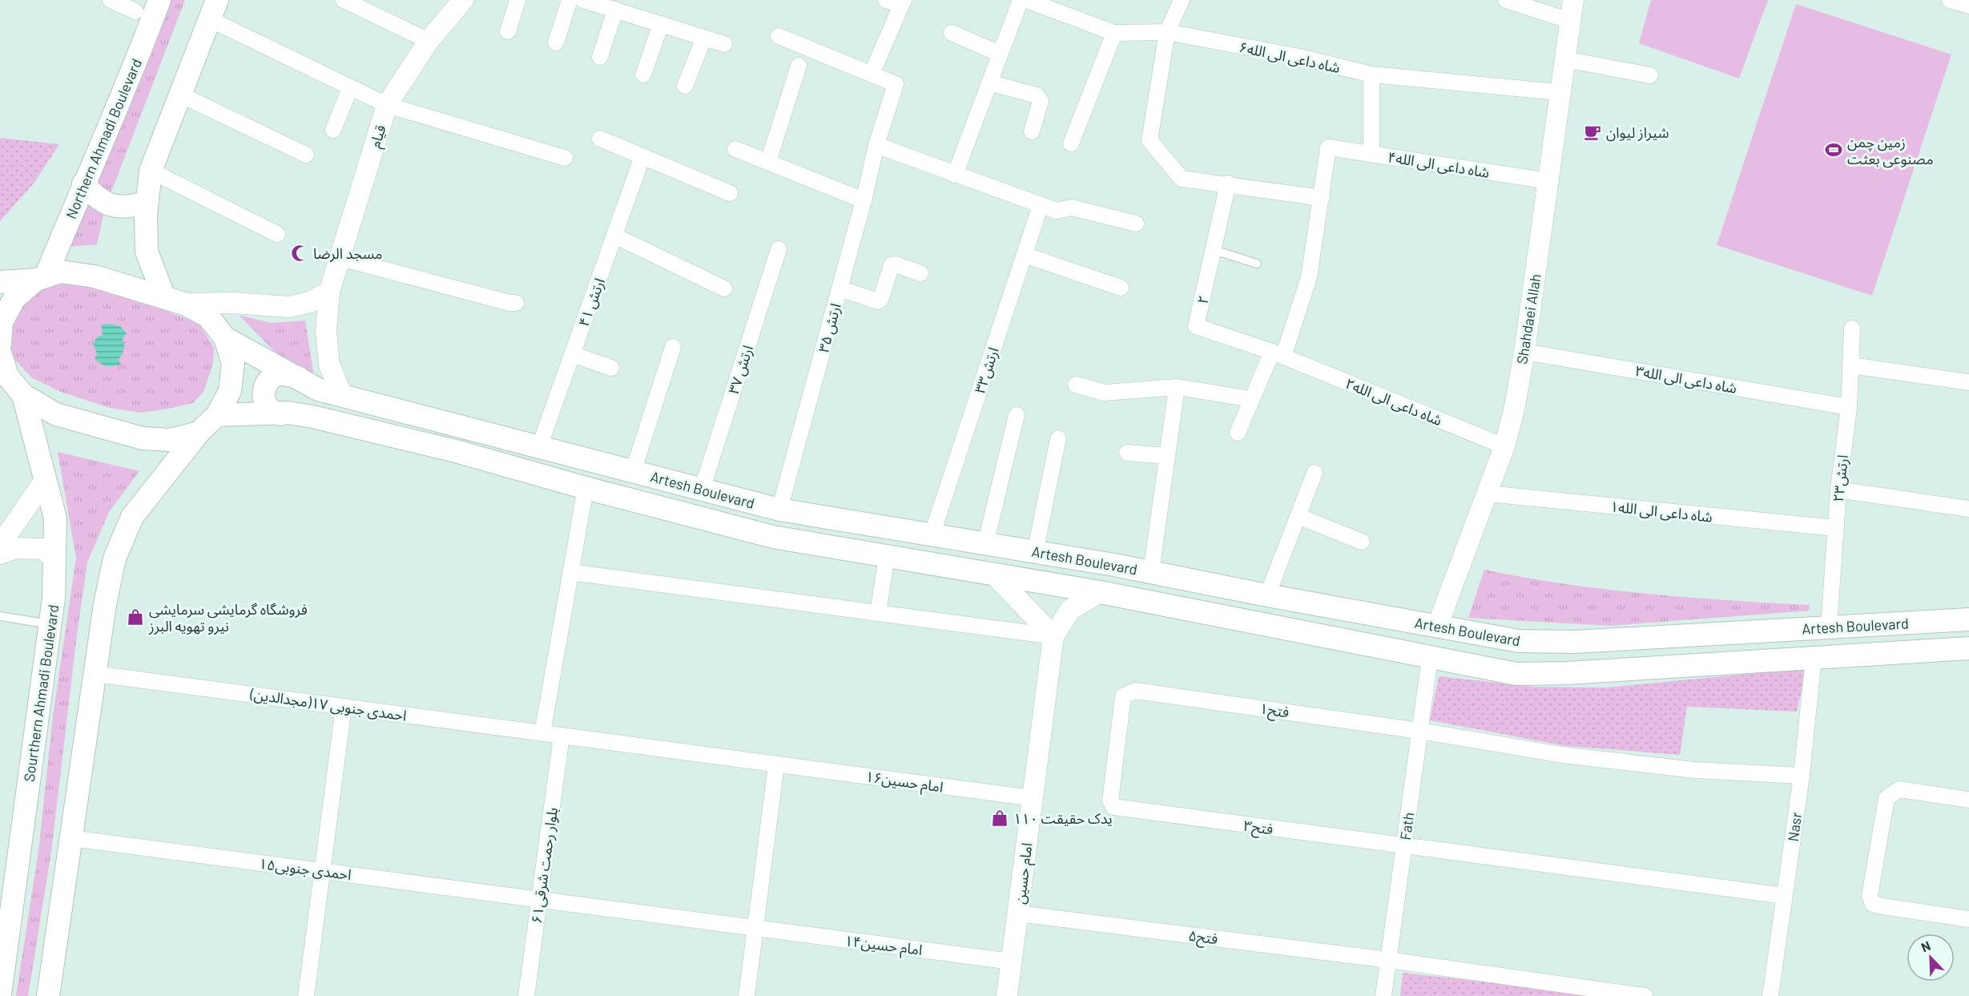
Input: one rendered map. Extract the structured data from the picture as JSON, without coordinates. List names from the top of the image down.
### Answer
{
  "streets": {
    "main road": ["Northern Ahmadi Boulevard", "Artesh Boulevard", "Sourthern Ahmadi Boulevard"],
    "street": [
      "شاه داعی الی الله۶",
      "قیام",
      "شاه داعی الی الله۴",
      "۲",
      "ارتش ۴۱",
      "Shahdaei Allah",
      "ارتش ۳۵",
      "ارتش ۳۷",
      "ارتش۳۳",
      "شاه داعی الی الله۳",
      "شاه داعی الی الله۲",
      "ارتش۲۳",
      "شاه داعی الی الله۱",
      "احمدی جنوبی ۱۷(مجدالدین)",
      "۱فتح",
      "امام حسین۱۶",
      "Fath",
      "۳فتح",
      "Nasr",
      "بلوار رحمت شرقی۶۱",
      "احمدی جنوبی۱۵",
      "امام حسین",
      "۵فتح",
      "امام حسین۱۴"
    ]
  },
  "crossings": [
    ["شاه داعی الی الله۶", "Shahdaei Allah"],
    ["قیام", "Artesh Boulevard"],
    ["شاه داعی الی الله۴", "Shahdaei Allah"],
    ["۲", "شاه داعی الی الله۲"],
    ["ارتش ۴۱", "Artesh Boulevard"],
    ["Shahdaei Allah", "شاه داعی الی الله۳"],
    ["Shahdaei Allah", "شاه داعی الی الله۲"],
    ["Shahdaei Allah", "Artesh Boulevard"],
    ["Shahdaei Allah", "شاه داعی الی الله۱"],
    ["ارتش ۳۵", "Artesh Boulevard"],
    ["ارتش ۳۷", "Artesh Boulevard"],
    ["ارتش۳۳", "Artesh Boulevard"],
    ["شاه داعی الی الله۳", "ارتش۲۳"],
    ["ارتش۲۳", "Artesh Boulevard"],
    ["ارتش۲۳", "شاه داعی الی الله۱"],
    ["Artesh Boulevard", "Fath"],
    ["Artesh Boulevard", "Nasr"],
    ["احمدی جنوبی ۱۷(مجدالدین)", "امام حسین۱۶"],
    ["احمدی جنوبی ۱۷(مجدالدین)", "بلوار رحمت شرقی۶۱"],
    ["۱فتح", "Fath"],
    ["۱فتح", "۳فتح"],
    ["۱فتح", "Nasr"],
    ["امام حسین۱۶", "بلوار رحمت شرقی۶۱"],
    ["امام حسین۱۶", "امام حسین"],
    ["Fath", "۳فتح"],
    ["Fath", "۵فتح"],
    ["۳فتح", "Nasr"],
    ["بلوار رحمت شرقی۶۱", "احمدی جنوبی۱۵"],
    ["احمدی جنوبی۱۵", "امام حسین۱۴"],
    ["امام حسین", "۵فتح"],
    ["امام حسین", "امام حسین۱۴"]
  ],
  "places": {
    "cafe": ["شیراز لیوان"],
    "sports": ["زمین چمن مصنوعی بعثت"],
    "mosque": ["مسجد الرضا"],
    "shop": ["فروشگاه گرمایشی سرمایشی نیرو تهویه البرز", "یدک حقیقت ۱۱۰"]
  },
  "north": "top left"
}
